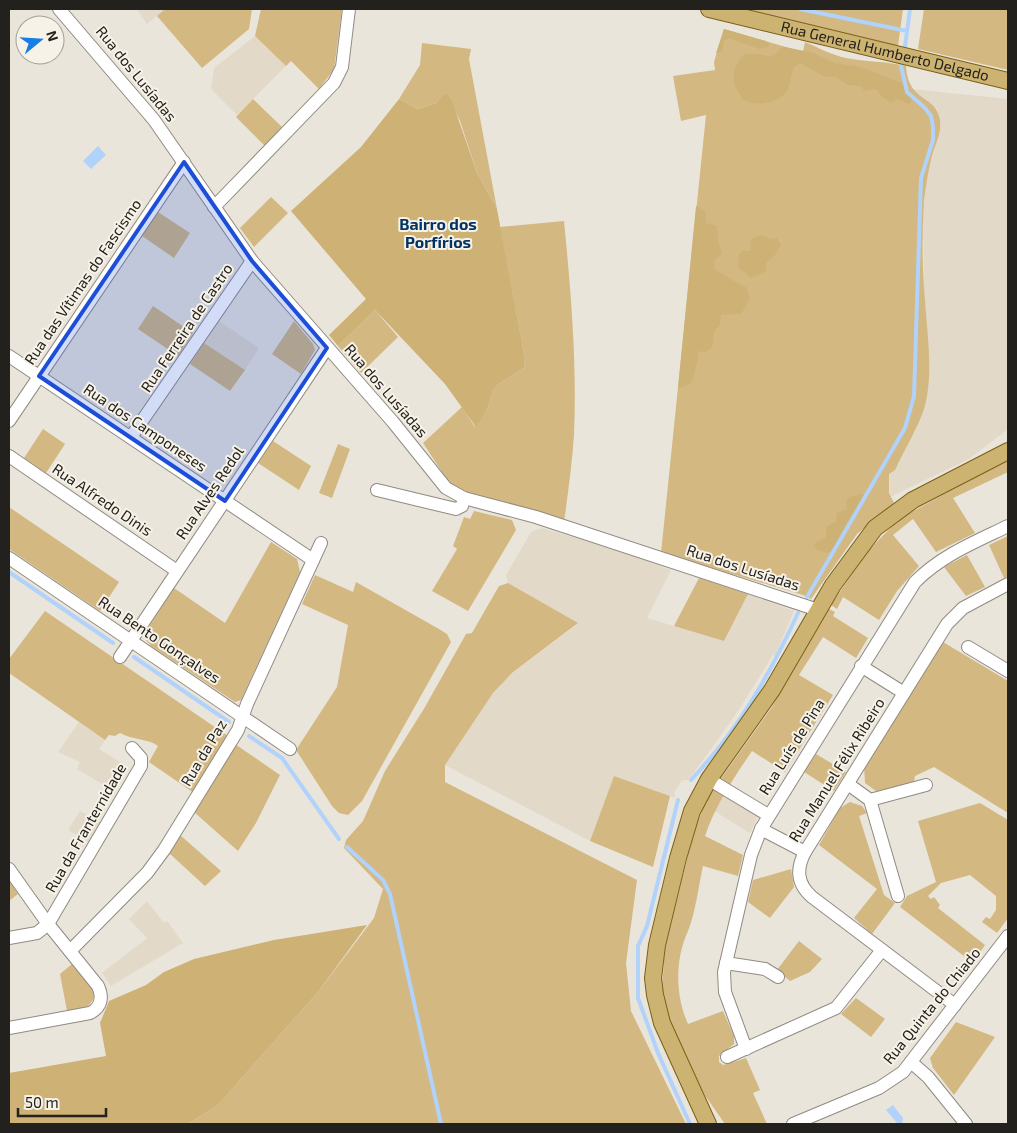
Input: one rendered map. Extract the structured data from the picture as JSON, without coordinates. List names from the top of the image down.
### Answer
{
  "streets": {
    "main road": ["Rua General Humberto Delgado"],
    "street": [
      "Rua dos Lusíadas",
      "Rua das Vítimas do Fascismo",
      "Rua Ferreira de Castro",
      "Rua dos Camponeses",
      "Rua Alves Redol",
      "Rua Alfredo Dinis",
      "Rua Bento Gonçalves",
      "Rua Luís de Pina",
      "Rua da Paz",
      "Rua Manuel Félix Ribeiro",
      "Rua da Franternidade",
      "Rua Quinta do Chiado"
    ]
  },
  "crossings": [
    ["Rua dos Lusíadas", "Rua das Vítimas do Fascismo"],
    ["Rua dos Lusíadas", "Rua Ferreira de Castro"],
    ["Rua dos Lusíadas", "Rua Alves Redol"],
    ["Rua das Vítimas do Fascismo", "Rua dos Camponeses"],
    ["Rua Ferreira de Castro", "Rua dos Camponeses"],
    ["Rua dos Camponeses", "Rua Alves Redol"],
    ["Rua dos Camponeses", "Rua da Paz"],
    ["Rua Alves Redol", "Rua Alfredo Dinis"],
    ["Rua Alves Redol", "Rua Bento Gonçalves"],
    ["Rua Bento Gonçalves", "Rua da Paz"],
    ["Rua Manuel Félix Ribeiro", "Rua Quinta do Chiado"]
  ],
  "districts": ["Bairro dos Porfírios"],
  "scale_bar": "50 m",
  "north": "right"
}
